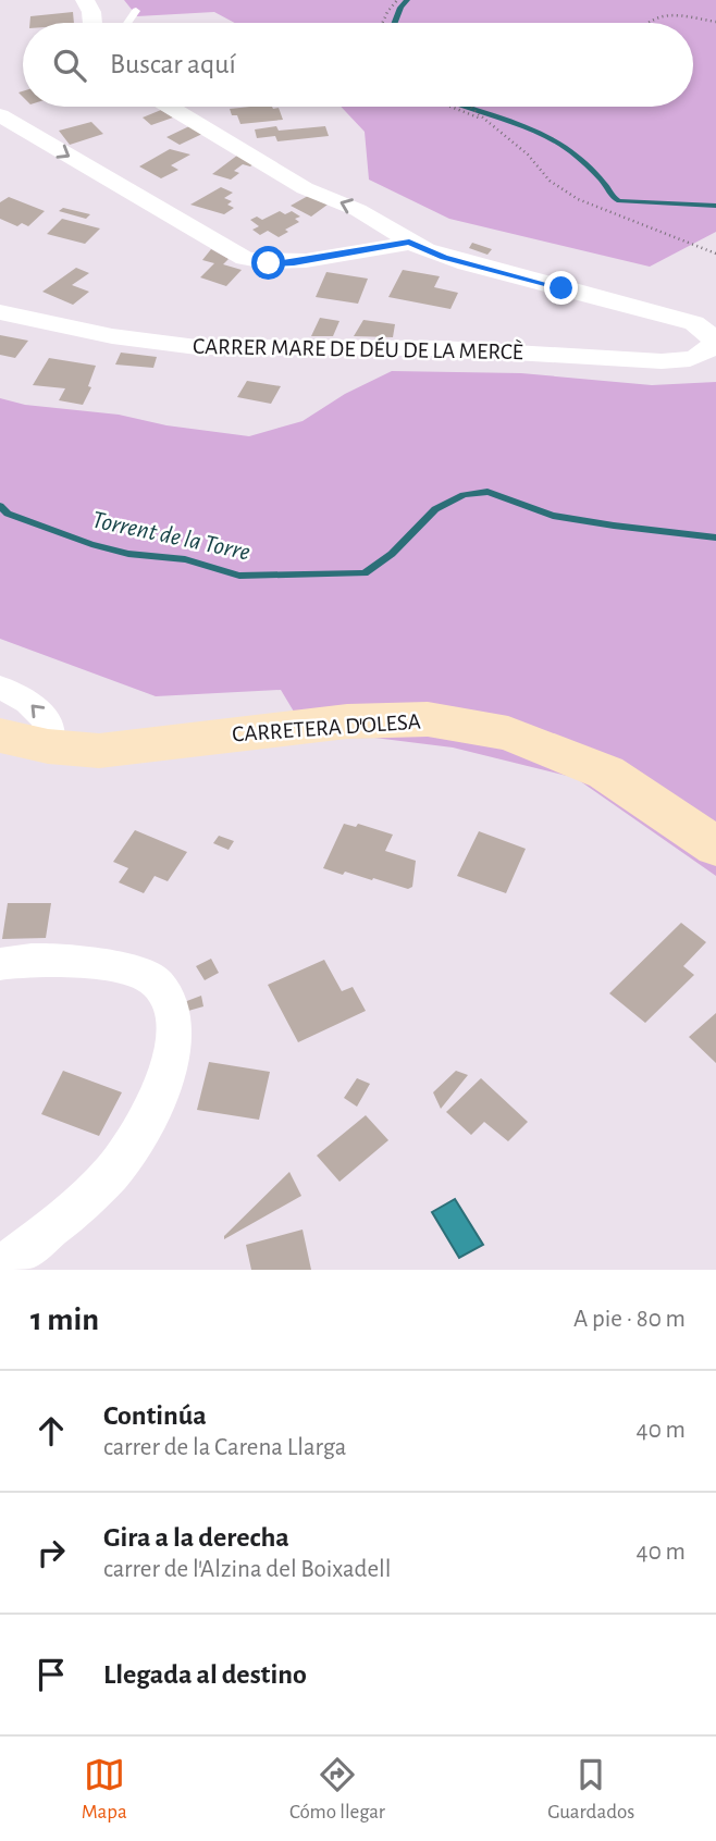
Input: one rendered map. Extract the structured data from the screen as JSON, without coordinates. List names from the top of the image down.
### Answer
{
  "streets": {
    "street": ["CARRER MARE DE DÉU DE LA MERCÈ", "CARRETERA D'OLESA"]
  },
  "water": ["Torrent de la Torre"],
  "page": {
    "search": "Buscar aquí",
    "heading": ["1 min", "A pie · 80 m"],
    "list": [
      ["Continúa", "carrer de la Carena Llarga", "40 m"],
      ["Gira a la derecha", "carrer de l'Alzina del Boixadell", "40 m"],
      "Llegada al destino"
    ],
    "nav": ["Mapa", "Cómo llegar", "Guardados"]
  }
}
